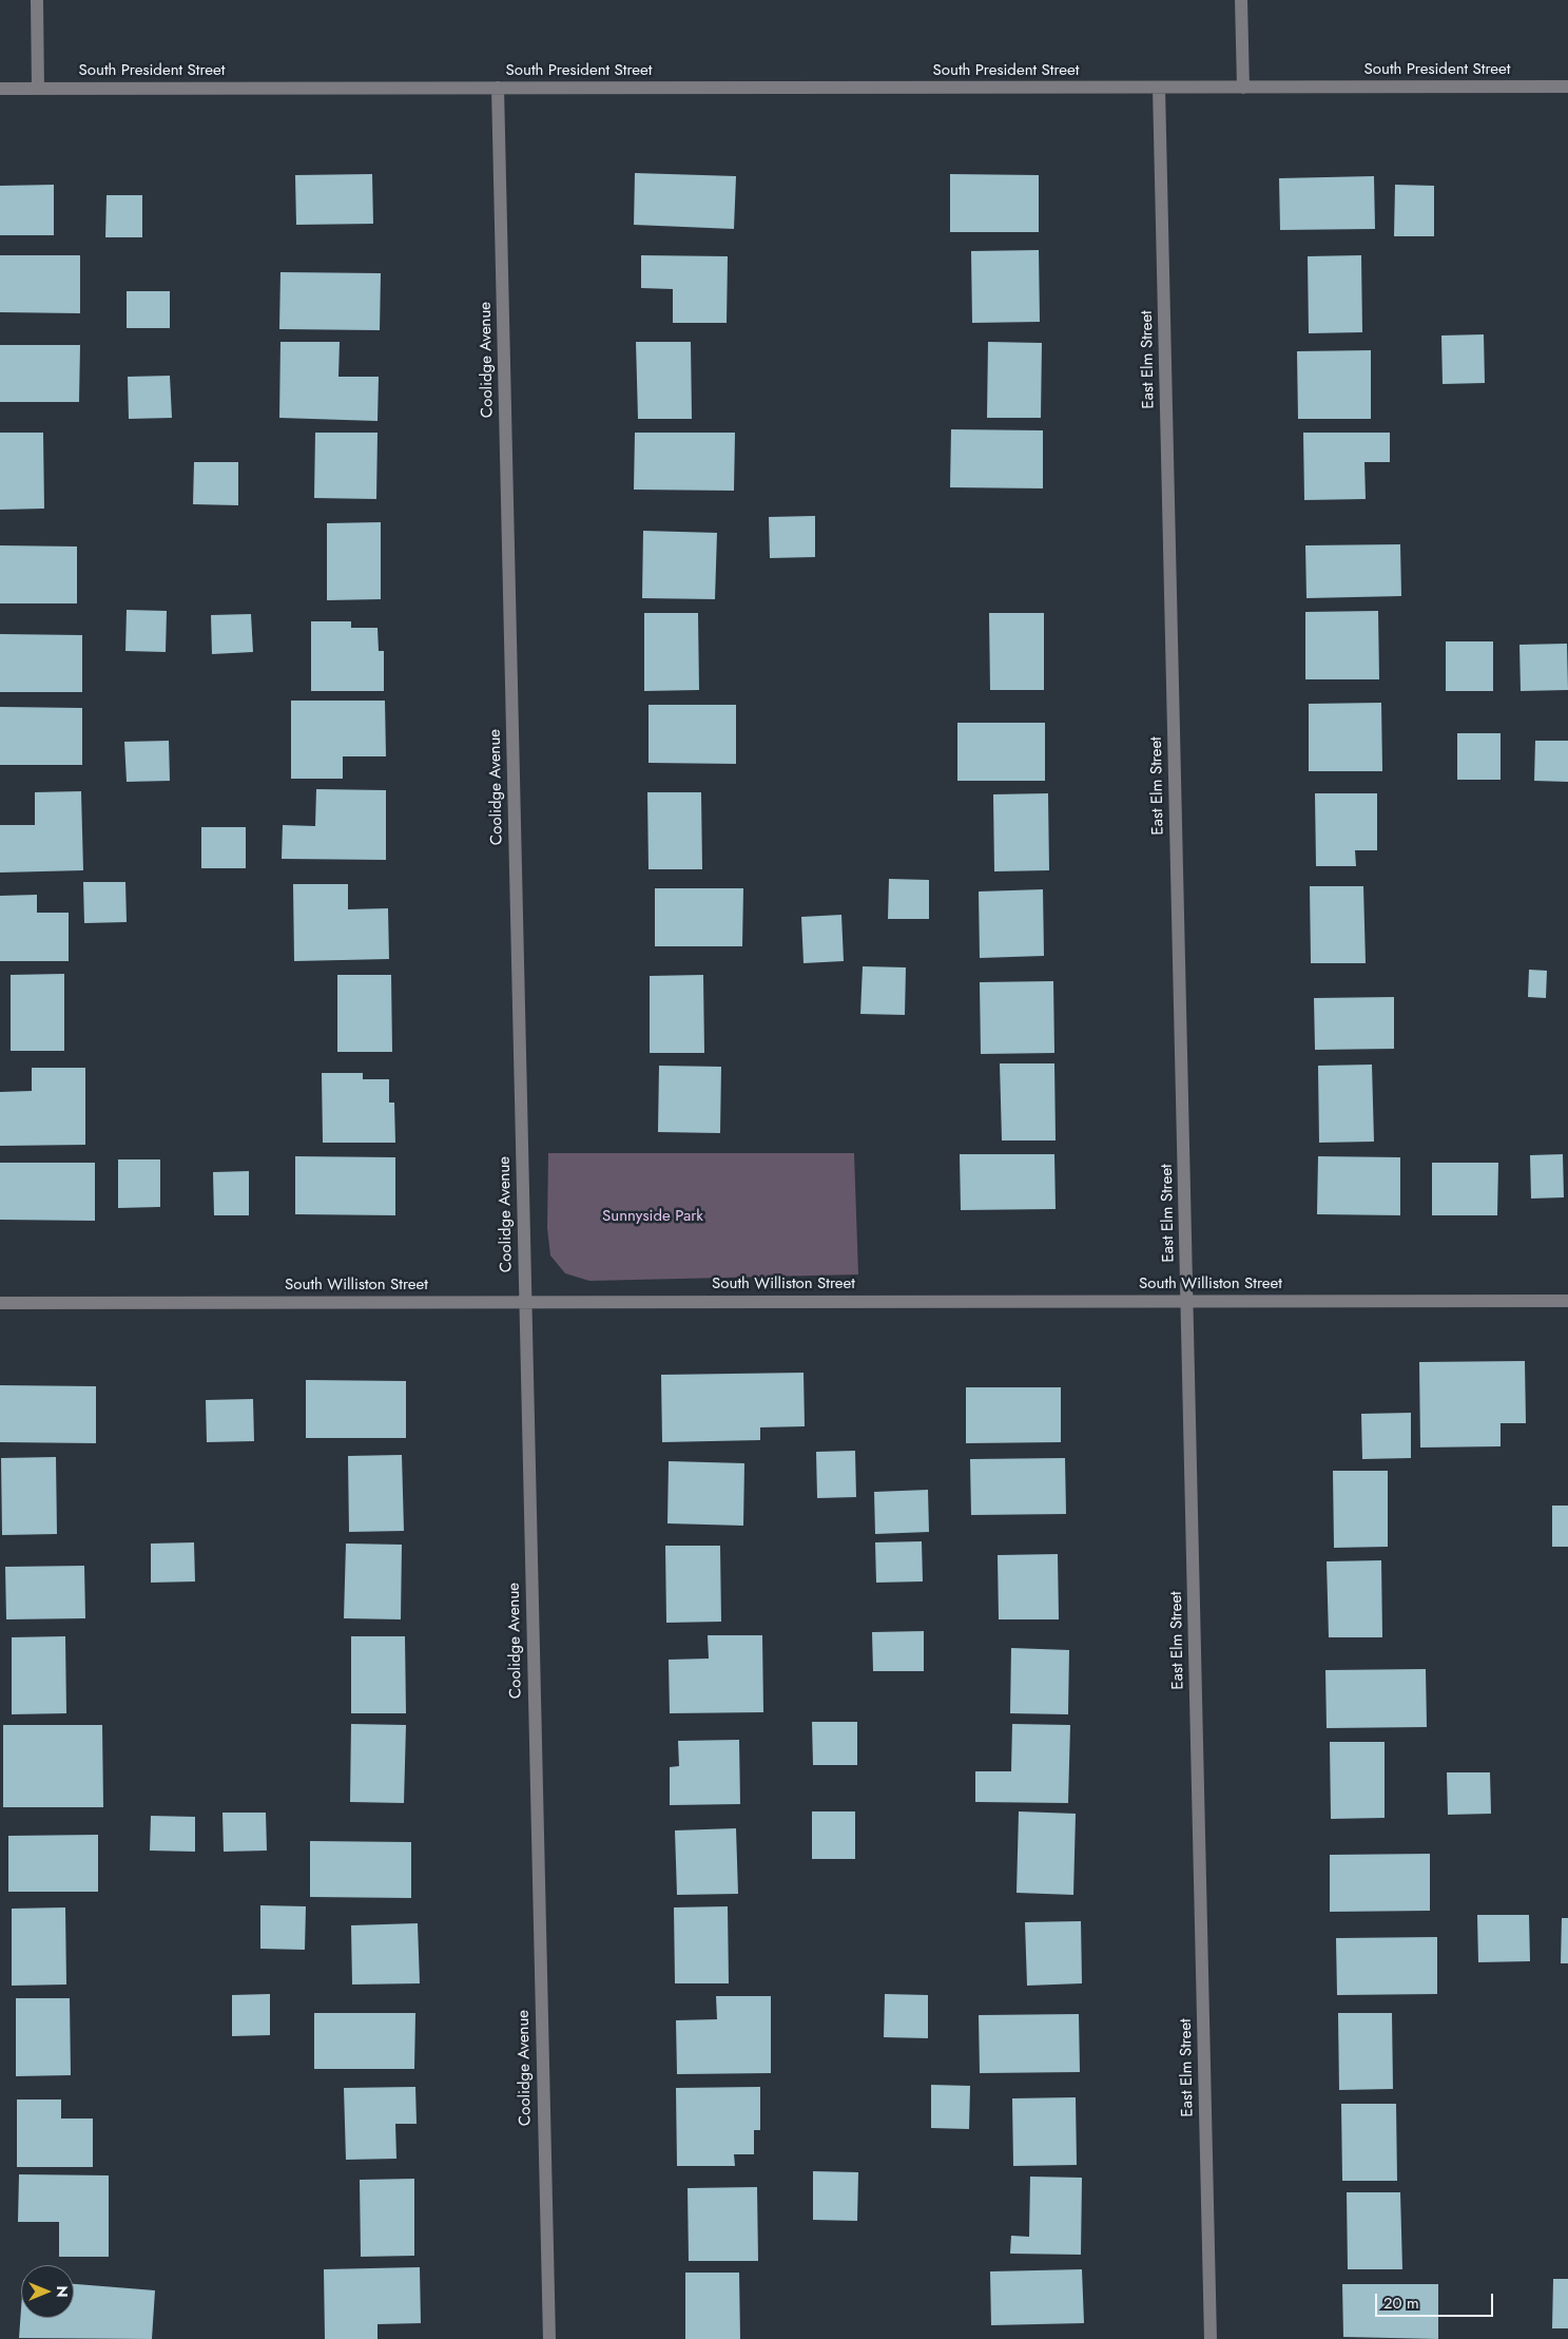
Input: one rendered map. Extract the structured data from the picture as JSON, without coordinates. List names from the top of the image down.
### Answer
{
  "streets": {
    "street": [
      "South President Street",
      "Coolidge Avenue",
      "East Elm Street",
      "South Williston Street"
    ]
  },
  "crossings": [
    ["South President Street", "Coolidge Avenue"],
    ["South President Street", "East Elm Street"],
    ["Coolidge Avenue", "South Williston Street"],
    ["East Elm Street", "South Williston Street"]
  ],
  "parks": ["Sunnyside Park"],
  "scale_bar": "20 m",
  "north": "right"
}
